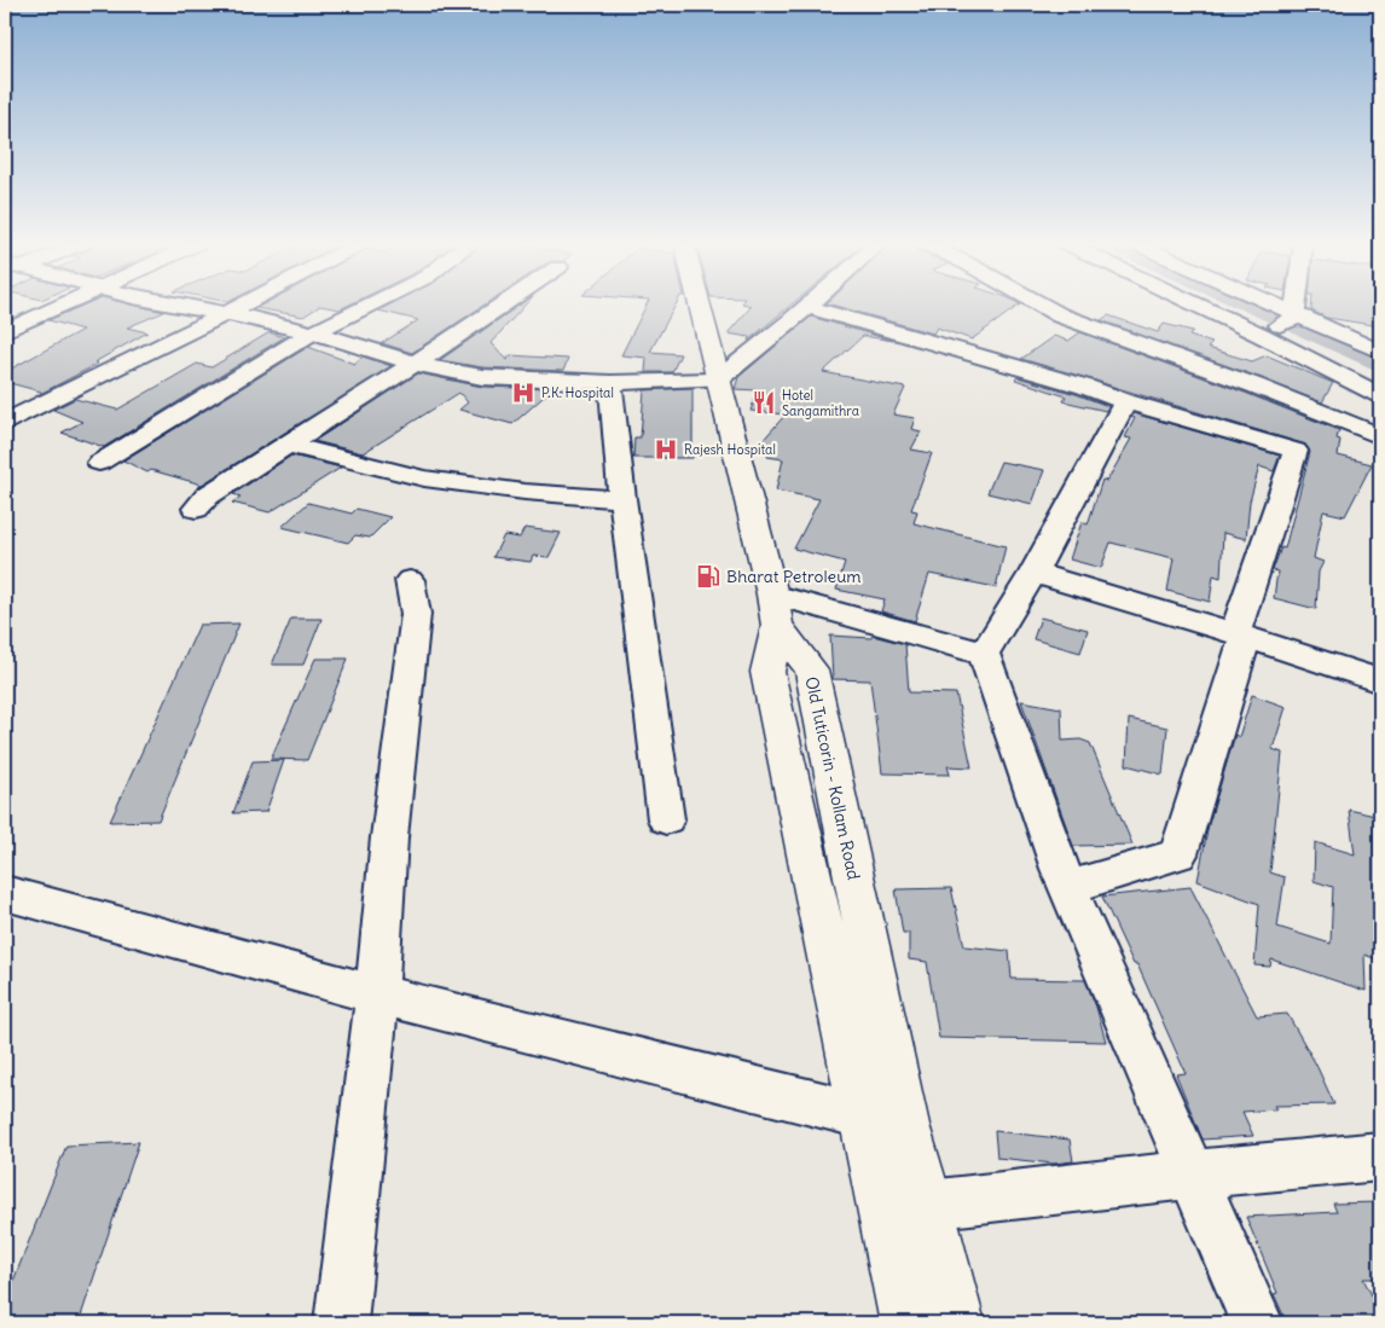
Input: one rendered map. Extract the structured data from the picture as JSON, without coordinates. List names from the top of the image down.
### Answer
{
  "streets": {
    "main road": ["Old Tuticorin - Kollam Road"]
  },
  "places": {
    "hospital": ["P.K. Hospital", "Rajesh Hospital"],
    "restaurant": ["Hotel Sangamithra"],
    "fuel station": ["Bharat Petroleum"]
  }
}
